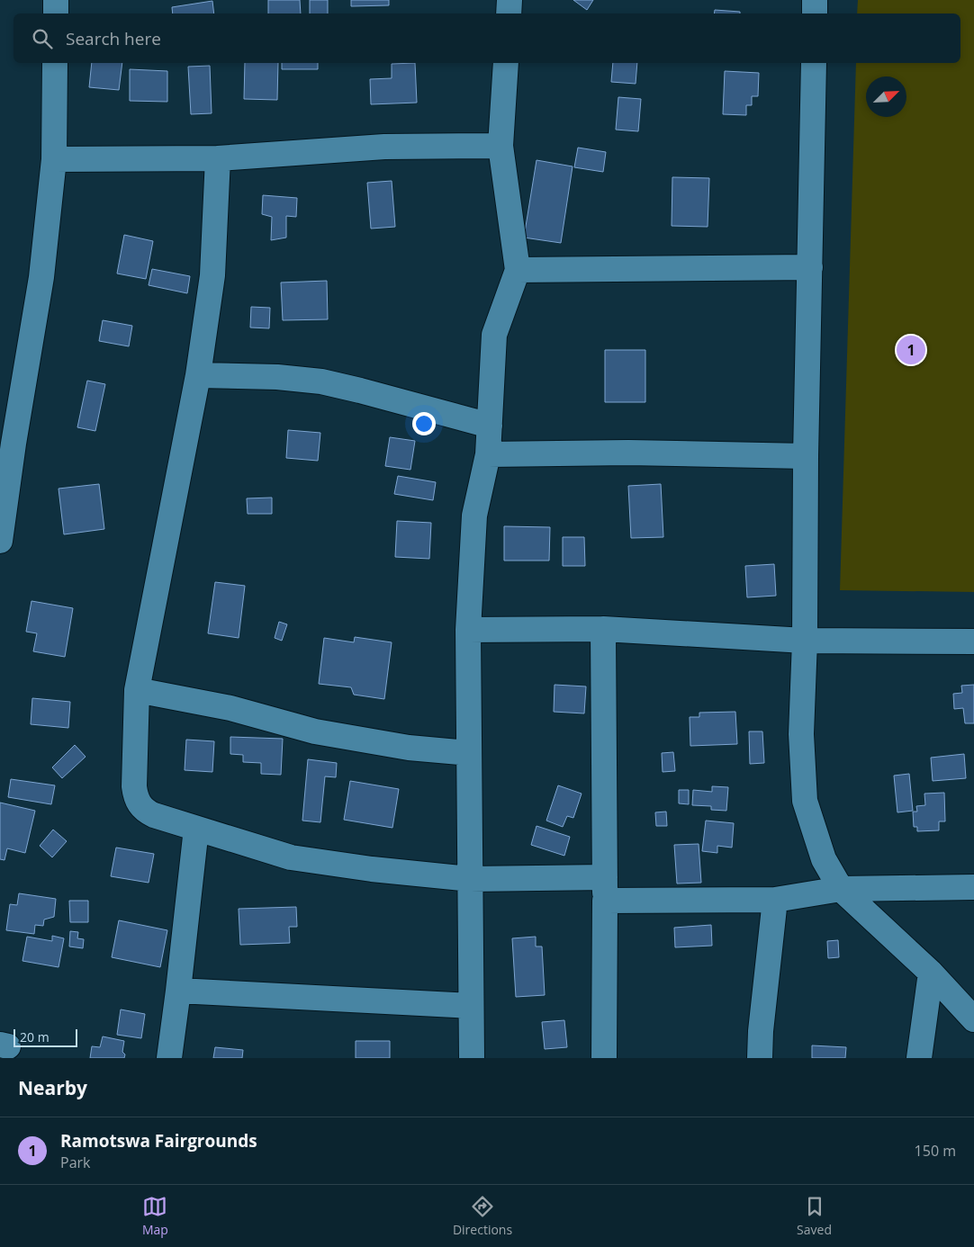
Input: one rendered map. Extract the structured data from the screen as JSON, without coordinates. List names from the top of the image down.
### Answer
{
  "scale_bar": "20 m",
  "north": "top right",
  "page": {
    "search": "Search here",
    "pins": "1",
    "scale": "20 m",
    "heading": "Nearby",
    "list": [
      {
        "mark": "1",
        "name": "Ramotswa Fairgrounds",
        "note": "Park",
        "value": "150 m"
      }
    ],
    "nav": ["Map", "Directions", "Saved"]
  }
}
